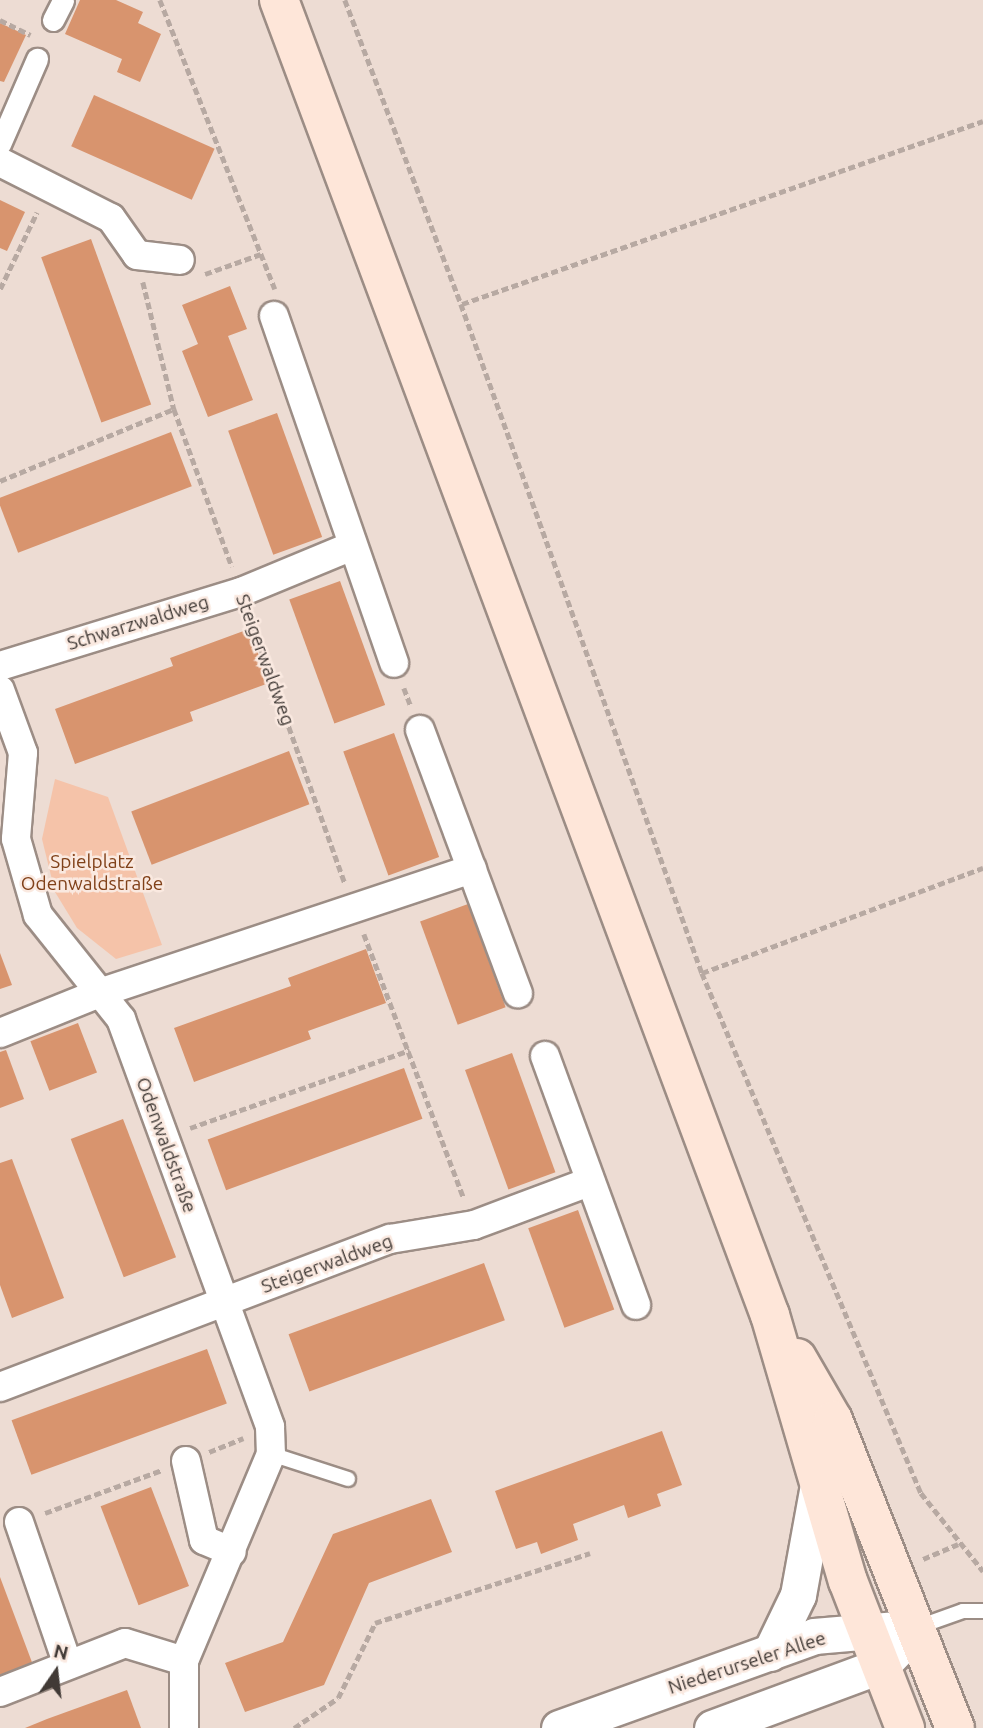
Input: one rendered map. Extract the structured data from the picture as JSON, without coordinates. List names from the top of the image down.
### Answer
{
  "streets": {
    "street": [
      "Schwarzwaldweg",
      "Steigerwaldweg",
      "Odenwaldstraße",
      "Niederurseler Allee"
    ]
  },
  "crossings": [
    ["Schwarzwaldweg", "Steigerwaldweg"],
    ["Steigerwaldweg", "Odenwaldstraße"]
  ],
  "parks": ["Spielplatz Odenwaldstraße"],
  "north": "top"
}
